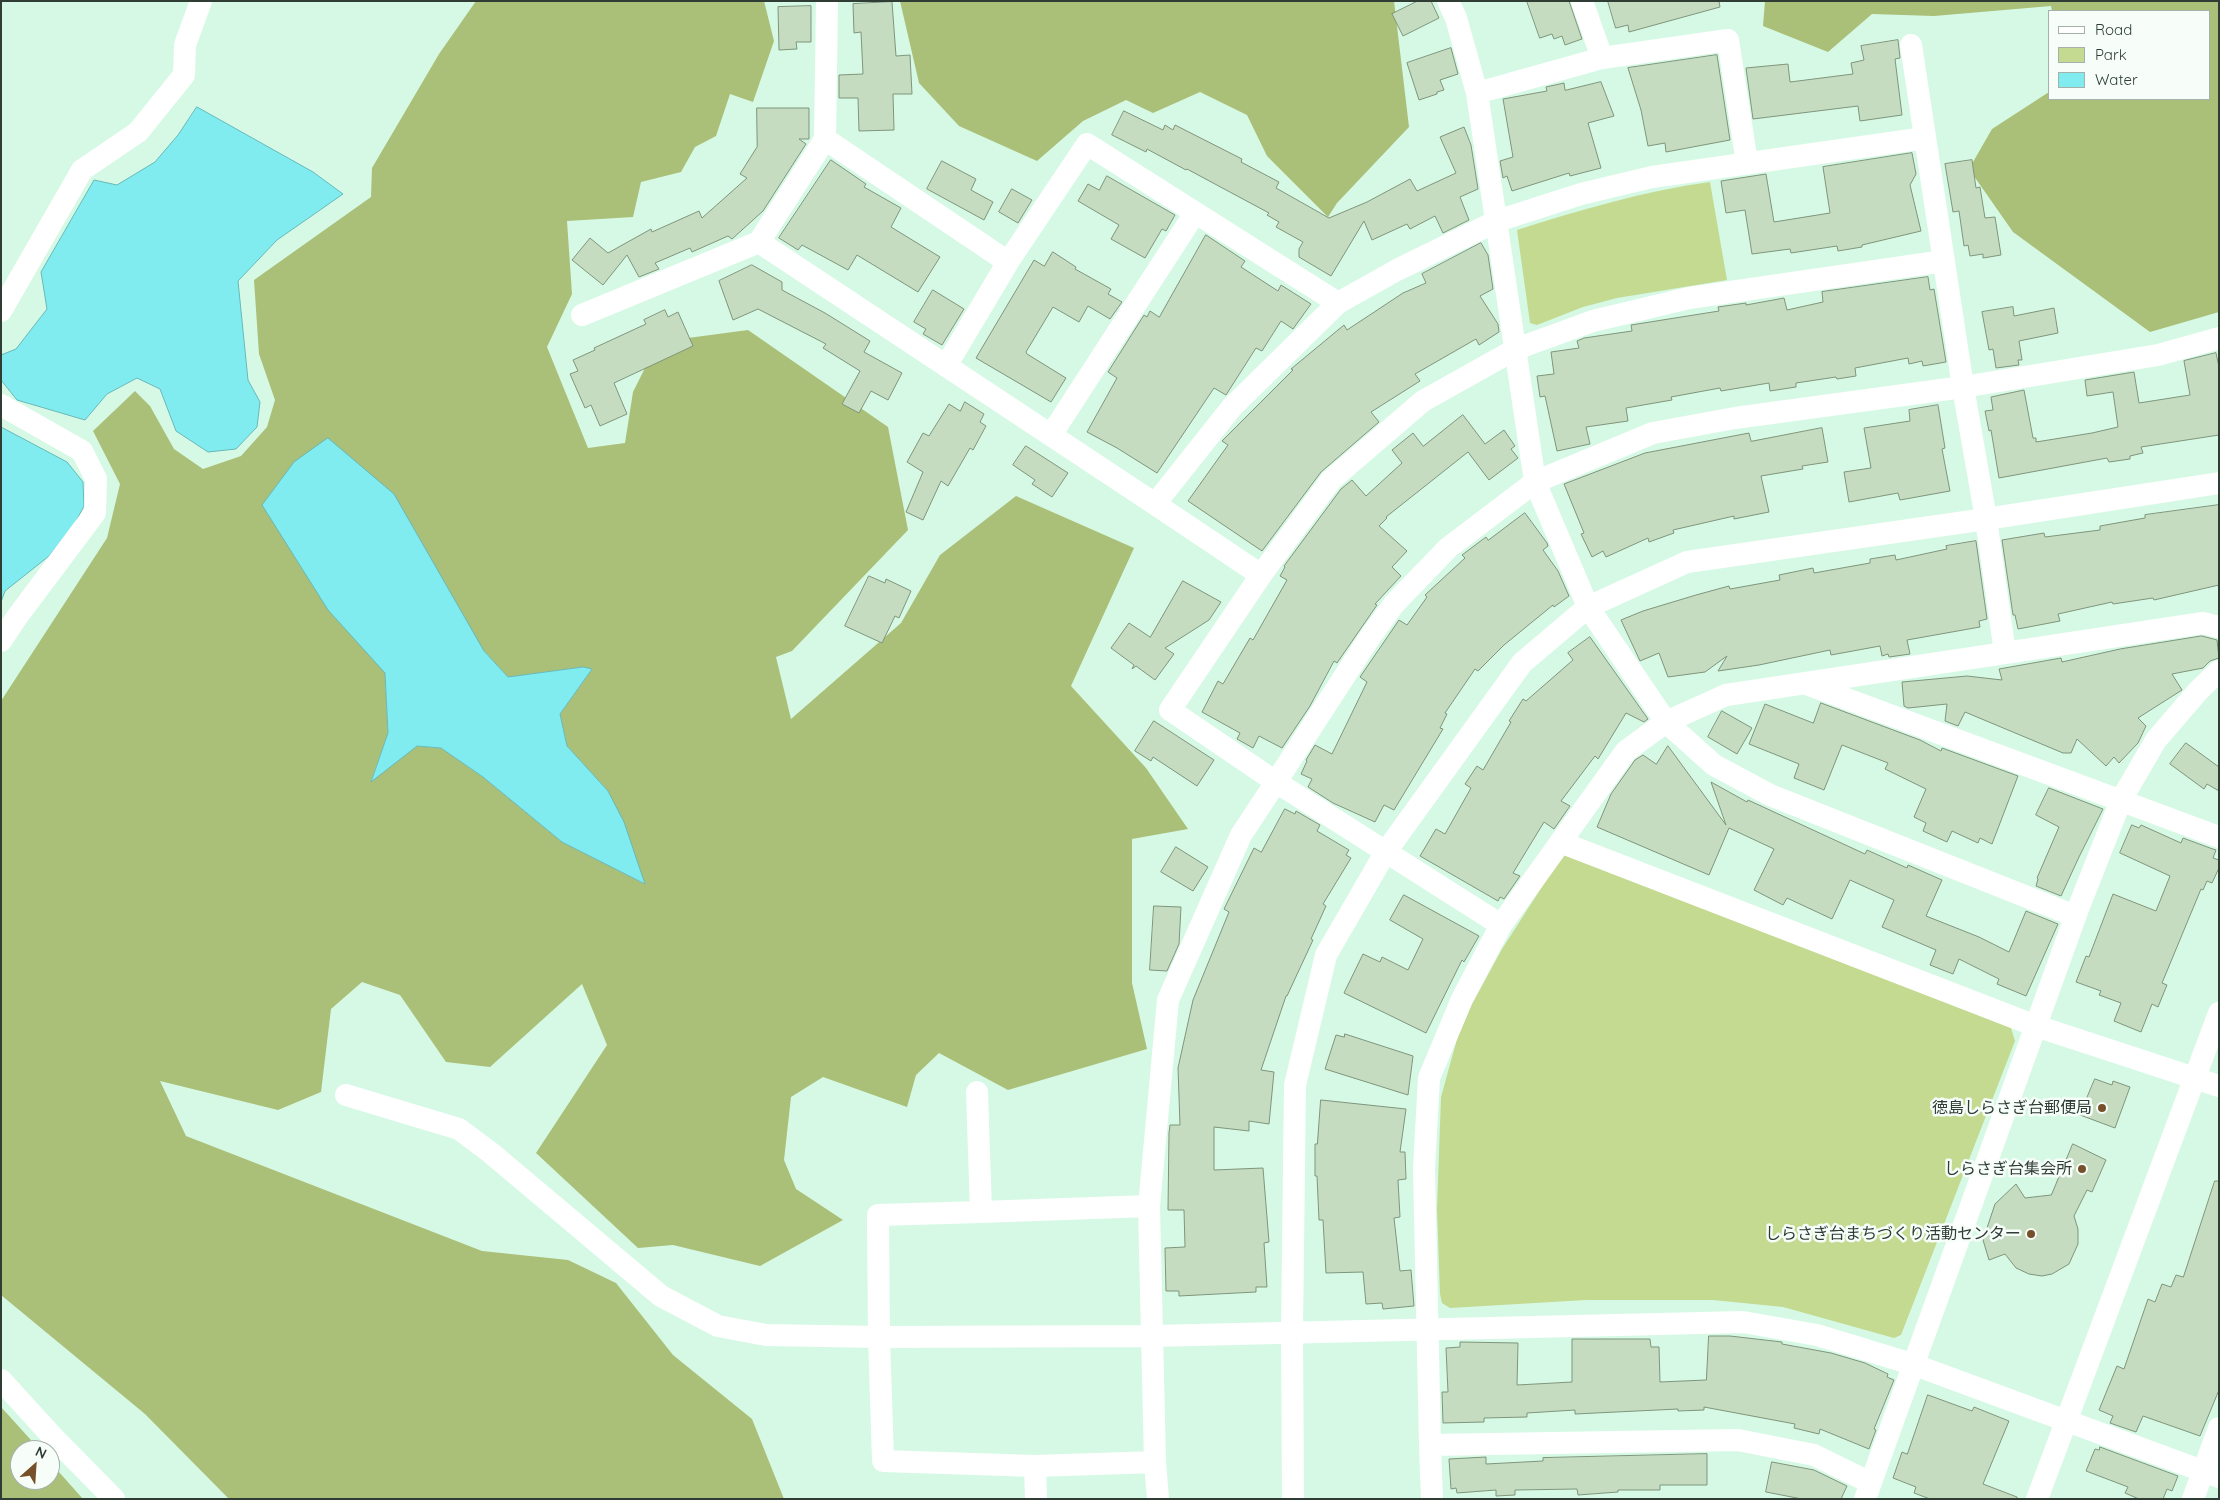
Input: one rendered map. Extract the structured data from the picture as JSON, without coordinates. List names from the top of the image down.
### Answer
{
  "places": ["徳島しらさぎ台郵便局", "しらさぎ台集会所", "しらさぎ台まちづくり活動センター"],
  "legend": ["Road", "Park", "Water"],
  "north": "top right"
}
